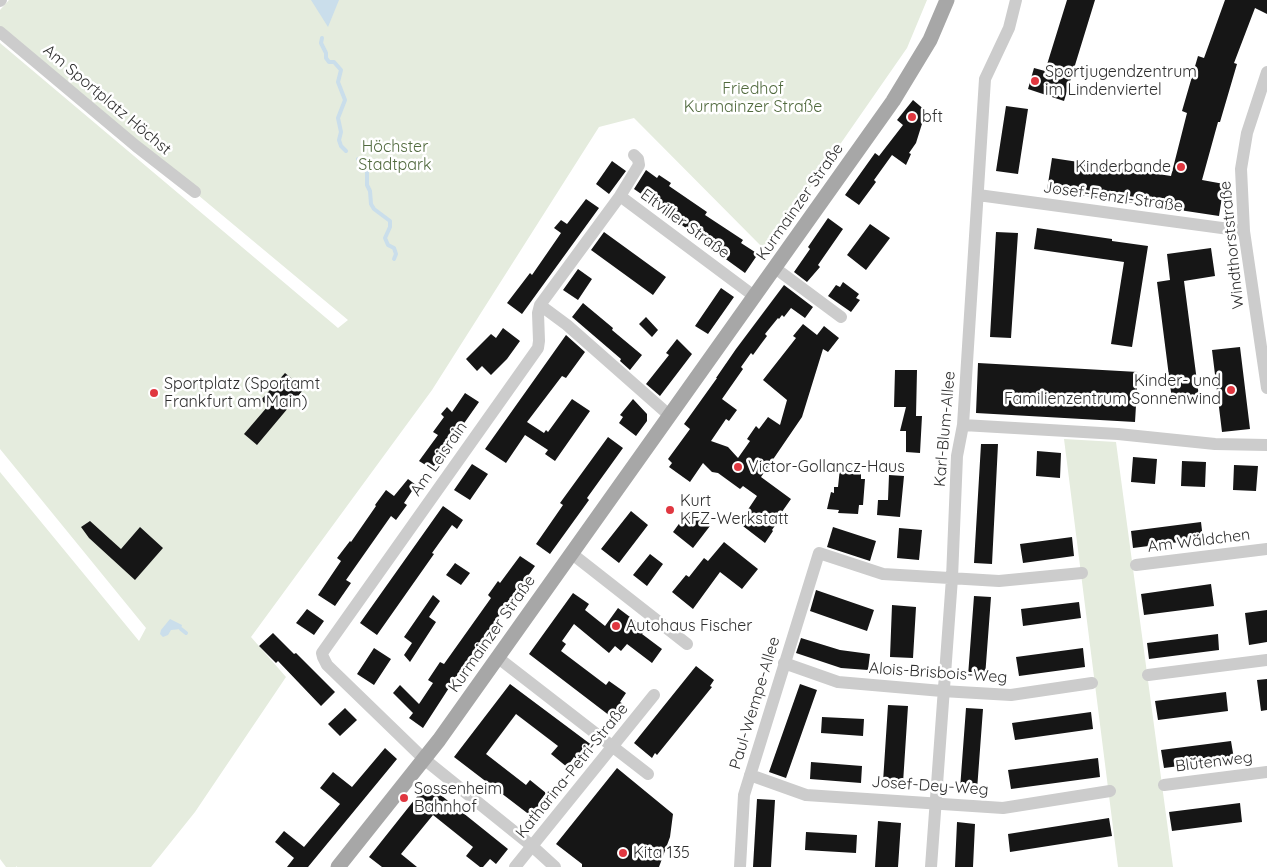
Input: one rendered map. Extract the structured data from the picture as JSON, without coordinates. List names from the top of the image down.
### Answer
{
  "streets": {
    "main road": ["Kurmainzer Straße"],
    "street": [
      "Am Sportplatz Höchst",
      "Josef-Fenzl-Straße",
      "Eltviller Straße",
      "Windthorststraße",
      "Karl-Blum-Allee",
      "Am Leisrain",
      "Am Wäldchen",
      "Alois-Brisbois-Weg",
      "Paul-Wempe-Allee",
      "Blütenweg",
      "Katharina-Petri-Straße",
      "Josef-Dey-Weg"
    ]
  },
  "crossings": [
    ["Josef-Fenzl-Straße", "Windthorststraße"],
    ["Josef-Fenzl-Straße", "Karl-Blum-Allee"],
    ["Kurmainzer Straße", "Eltviller Straße"],
    ["Kurmainzer Straße", "Am Leisrain"],
    ["Karl-Blum-Allee", "Alois-Brisbois-Weg"],
    ["Karl-Blum-Allee", "Paul-Wempe-Allee"],
    ["Karl-Blum-Allee", "Josef-Dey-Weg"],
    ["Alois-Brisbois-Weg", "Paul-Wempe-Allee"],
    ["Paul-Wempe-Allee", "Josef-Dey-Weg"]
  ],
  "parks": ["Friedhof Kurmainzer Straße", "Höchster Stadtpark"],
  "places": [
    "Sportjugendzentrum im Lindenviertel",
    "bft",
    "Kinderbande",
    "Kinder- und Familienzentrum Sonnenwind",
    "Sportplatz (Sportamt Frankfurt am Main)",
    "Victor-Gollancz-Haus",
    "Kurt KFZ-Werkstatt",
    "Autohaus Fischer",
    "Sossenheim Bahnhof",
    "Kita 135"
  ]
}
